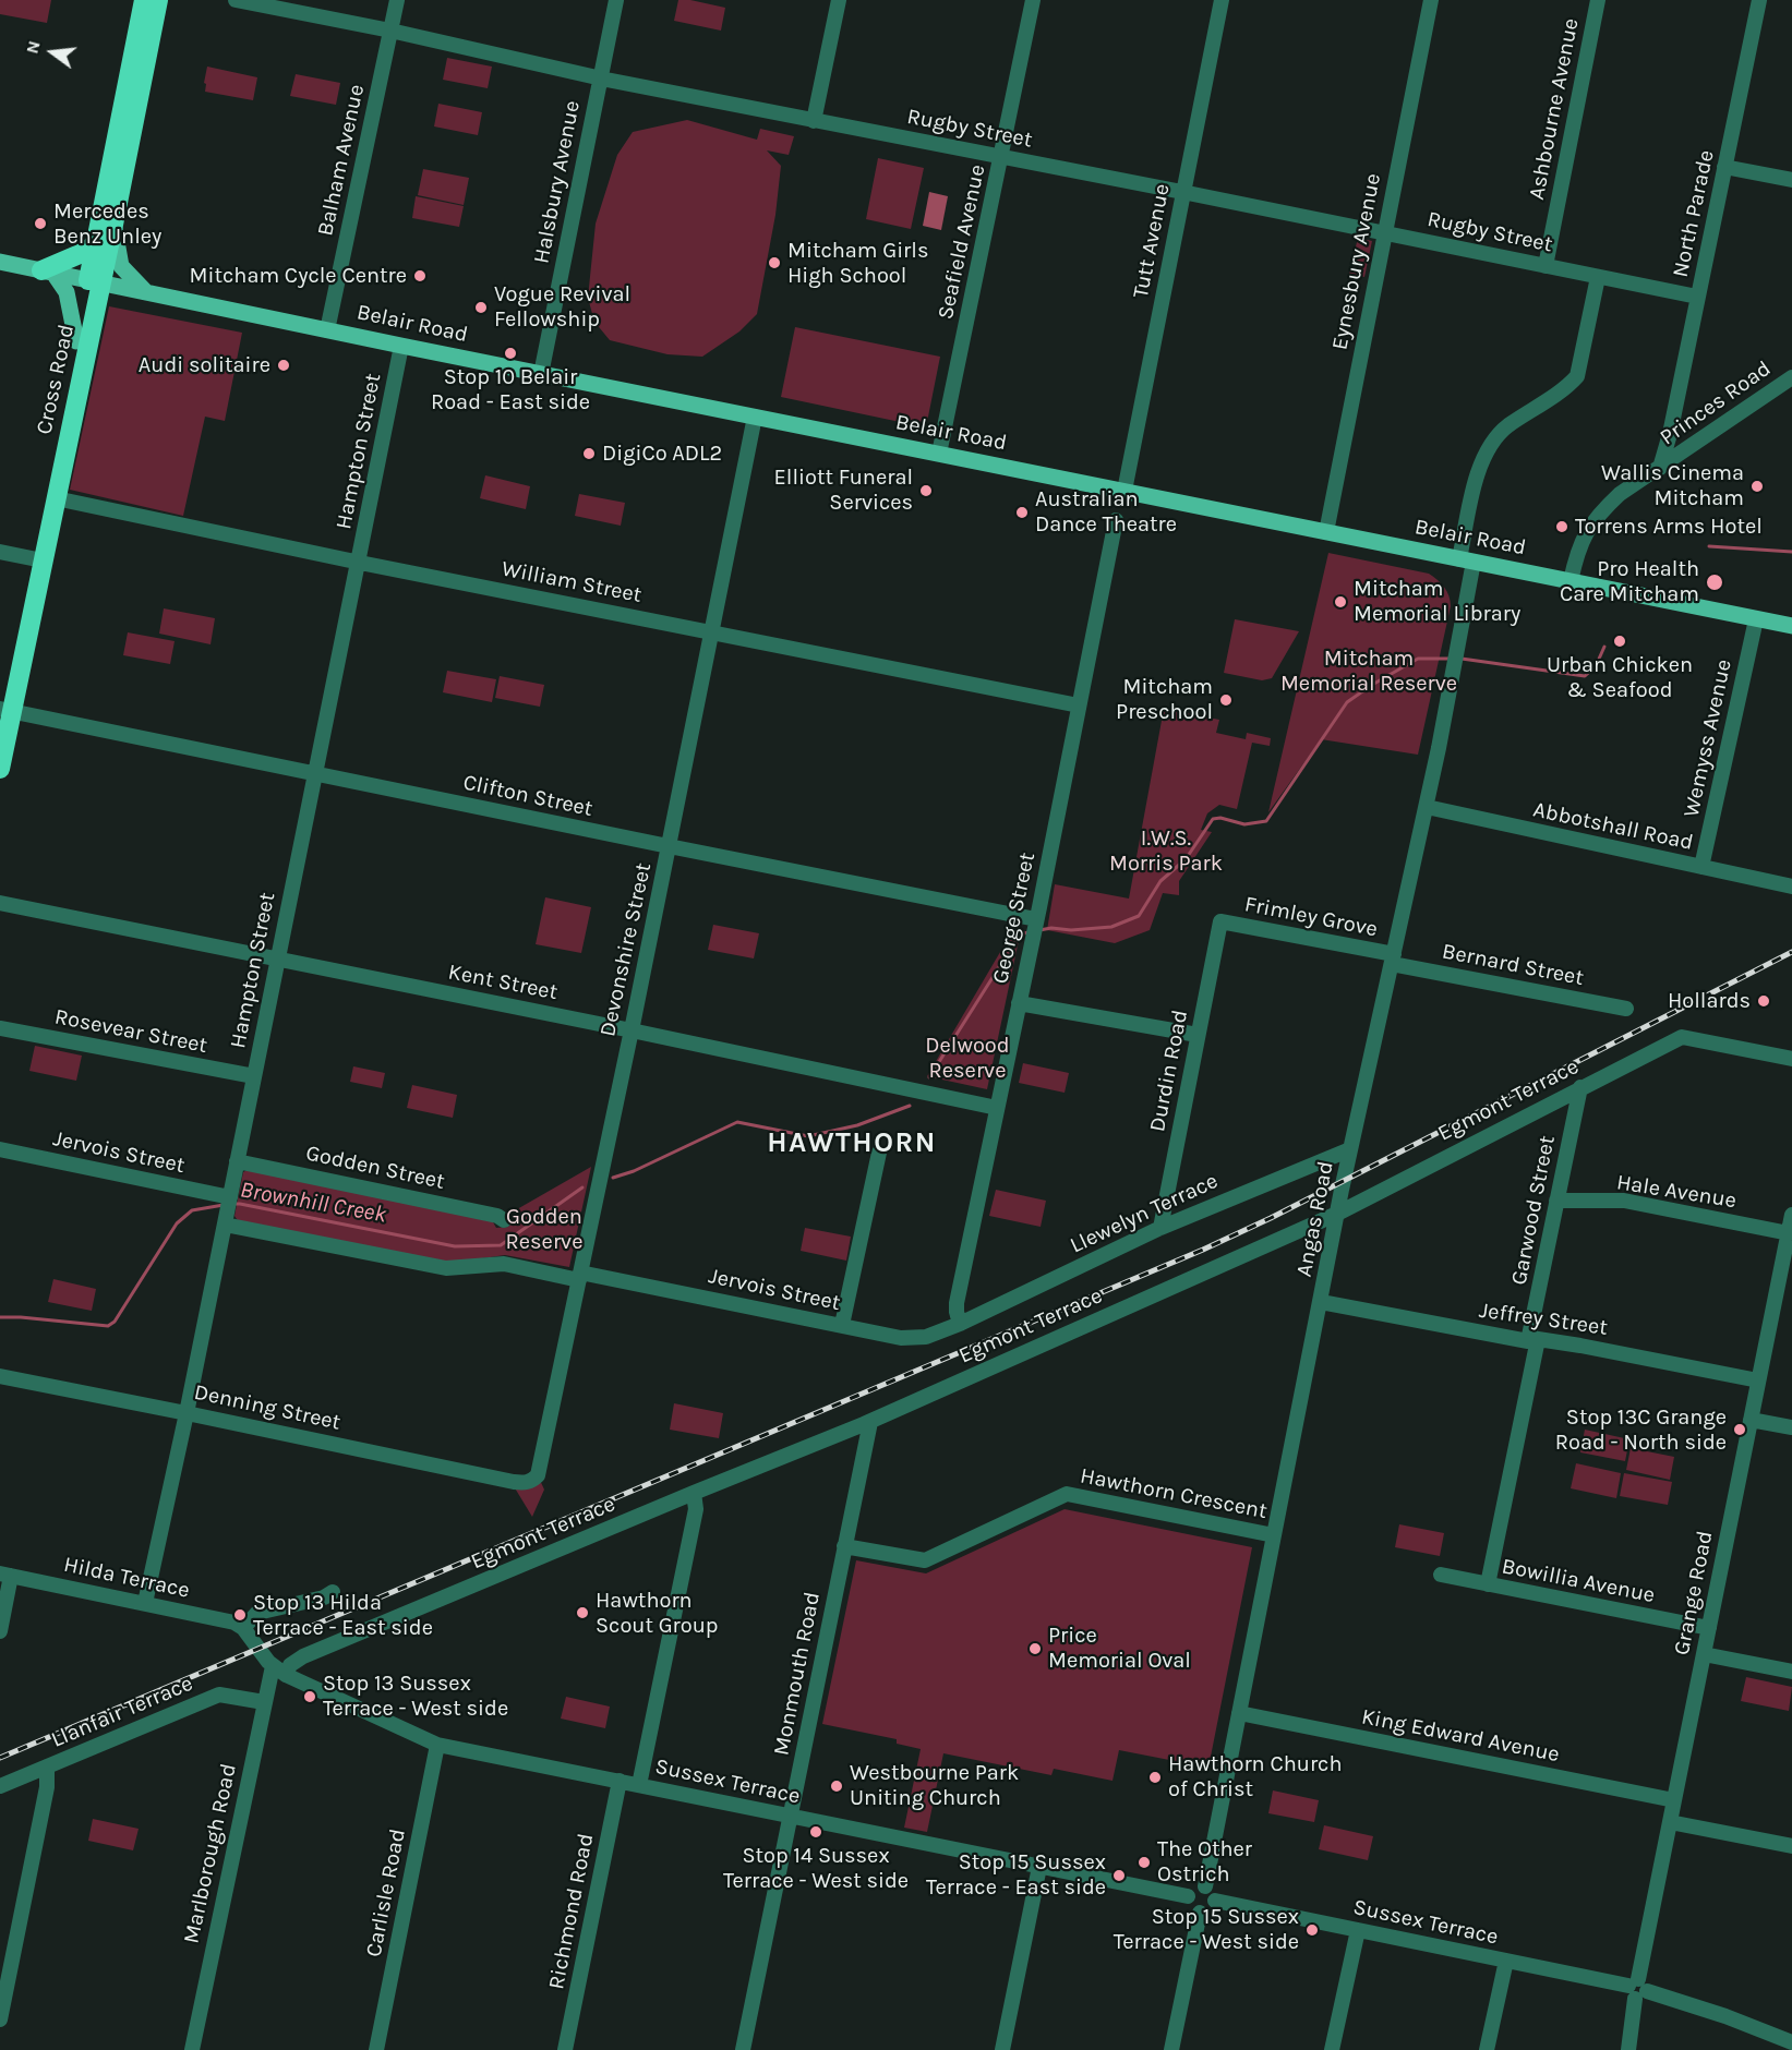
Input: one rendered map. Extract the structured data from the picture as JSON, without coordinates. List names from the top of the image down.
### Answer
{
  "streets": {
    "highway": ["Cross Road"],
    "main road": ["Belair Road"],
    "street": [
      "Ashbourne Avenue",
      "Rugby Street",
      "Balham Avenue",
      "Halsbury Avenue",
      "North Parade",
      "Tutt Avenue",
      "Seafield Avenue",
      "Eynesbury Avenue",
      "Princes Road",
      "Hampton Street",
      "William Street",
      "Wemyss Avenue",
      "Clifton Street",
      "Abbotshall Road",
      "Frimley Grove",
      "George Street",
      "Devonshire Street",
      "Bernard Street",
      "Kent Street",
      "Rosevear Street",
      "Durdin Road",
      "Egmont Terrace",
      "Jervois Street",
      "Godden Street",
      "Hale Avenue",
      "Garwood Street",
      "Llewelyn Terrace",
      "Angas Road",
      "Jeffrey Street",
      "Denning Street",
      "Hawthorn Crescent",
      "Hilda Terrace",
      "Bowillia Avenue",
      "Grange Road",
      "Monmouth Road",
      "Llanfair Terrace",
      "King Edward Avenue",
      "Sussex Terrace",
      "Marlborough Road",
      "Carlisle Road",
      "Richmond Road"
    ]
  },
  "crossings": [
    ["Ashbourne Avenue", "Rugby Street"],
    ["Rugby Street", "Balham Avenue"],
    ["Rugby Street", "Halsbury Avenue"],
    ["Rugby Street", "North Parade"],
    ["Rugby Street", "Tutt Avenue"],
    ["Rugby Street", "Seafield Avenue"],
    ["Rugby Street", "Eynesbury Avenue"],
    ["Rugby Street", "Angas Road"],
    ["Balham Avenue", "Belair Road"],
    ["Halsbury Avenue", "Belair Road"],
    ["North Parade", "Princes Road"],
    ["Tutt Avenue", "Belair Road"],
    ["Seafield Avenue", "Belair Road"],
    ["Eynesbury Avenue", "Belair Road"],
    ["Belair Road", "Cross Road"],
    ["Belair Road", "Princes Road"],
    ["Belair Road", "Hampton Street"],
    ["Belair Road", "Wemyss Avenue"],
    ["Belair Road", "Devonshire Street"],
    ["Belair Road", "Angas Road"],
    ["Cross Road", "William Street"],
    ["Cross Road", "Clifton Street"],
    ["Hampton Street", "William Street"],
    ["Hampton Street", "Clifton Street"],
    ["Hampton Street", "Kent Street"],
    ["Hampton Street", "Rosevear Street"],
    ["Hampton Street", "Jervois Street"],
    ["Hampton Street", "Godden Street"],
    ["Hampton Street", "Denning Street"],
    ["Hampton Street", "Hilda Terrace"],
    ["William Street", "George Street"],
    ["William Street", "Devonshire Street"],
    ["Wemyss Avenue", "Abbotshall Road"],
    ["Clifton Street", "George Street"],
    ["Clifton Street", "Devonshire Street"],
    ["Abbotshall Road", "Angas Road"],
    ["Frimley Grove", "Bernard Street"],
    ["Frimley Grove", "Durdin Road"],
    ["Frimley Grove", "Angas Road"],
    ["George Street", "Kent Street"],
    ["George Street", "Jervois Street"],
    ["George Street", "Llewelyn Terrace"],
    ["Devonshire Street", "Kent Street"],
    ["Devonshire Street", "Jervois Street"],
    ["Devonshire Street", "Denning Street"],
    ["Bernard Street", "Angas Road"],
    ["Durdin Road", "Llewelyn Terrace"],
    ["Egmont Terrace", "Garwood Street"],
    ["Egmont Terrace", "Angas Road"],
    ["Egmont Terrace", "Monmouth Road"],
    ["Egmont Terrace", "Sussex Terrace"],
    ["Jervois Street", "Llewelyn Terrace"],
    ["Hale Avenue", "Garwood Street"],
    ["Hale Avenue", "Grange Road"],
    ["Garwood Street", "Jeffrey Street"],
    ["Garwood Street", "Bowillia Avenue"],
    ["Llewelyn Terrace", "Angas Road"],
    ["Angas Road", "Jeffrey Street"],
    ["Angas Road", "Hawthorn Crescent"],
    ["Angas Road", "King Edward Avenue"],
    ["Angas Road", "Sussex Terrace"],
    ["Jeffrey Street", "Grange Road"],
    ["Hawthorn Crescent", "Monmouth Road"],
    ["Bowillia Avenue", "Grange Road"],
    ["Grange Road", "King Edward Avenue"],
    ["Grange Road", "Sussex Terrace"],
    ["Monmouth Road", "Sussex Terrace"],
    ["Llanfair Terrace", "Marlborough Road"],
    ["Sussex Terrace", "Marlborough Road"],
    ["Sussex Terrace", "Carlisle Road"],
    ["Sussex Terrace", "Richmond Road"]
  ],
  "districts": ["HAWTHORN"],
  "water": ["Brownhill Creek"],
  "parks": [
    "Mitcham Memorial Reserve",
    "I.W.S. Morris Park",
    "Delwood Reserve",
    "Godden Reserve"
  ],
  "places": [
    "Mercedes Benz Unley",
    "Mitcham Girls High School",
    "Mitcham Cycle Centre",
    "Vogue Revival Fellowship",
    "Stop 10 Belair Road - East side",
    "Audi solitaire",
    "DigiCo ADL2",
    "Wallis Cinema Mitcham",
    "Elliott Funeral Services",
    "Australian Dance Theatre",
    "Torrens Arms Hotel",
    "Pro Health Care Mitcham",
    "Mitcham Memorial Library",
    "Urban Chicken & Seafood",
    "Mitcham Preschool",
    "Hollards",
    "Stop 13C Grange Road - North side",
    "Hawthorn Scout Group",
    "Stop 13 Hilda Terrace - East side",
    "Price Memorial Oval",
    "Stop 13 Sussex Terrace - West side",
    "Hawthorn Church of Christ",
    "Westbourne Park Uniting Church",
    "Stop 14 Sussex Terrace - West side",
    "The Other Ostrich",
    "Stop 15 Sussex Terrace - East side",
    "Stop 15 Sussex Terrace - West side"
  ],
  "north": "left"
}
